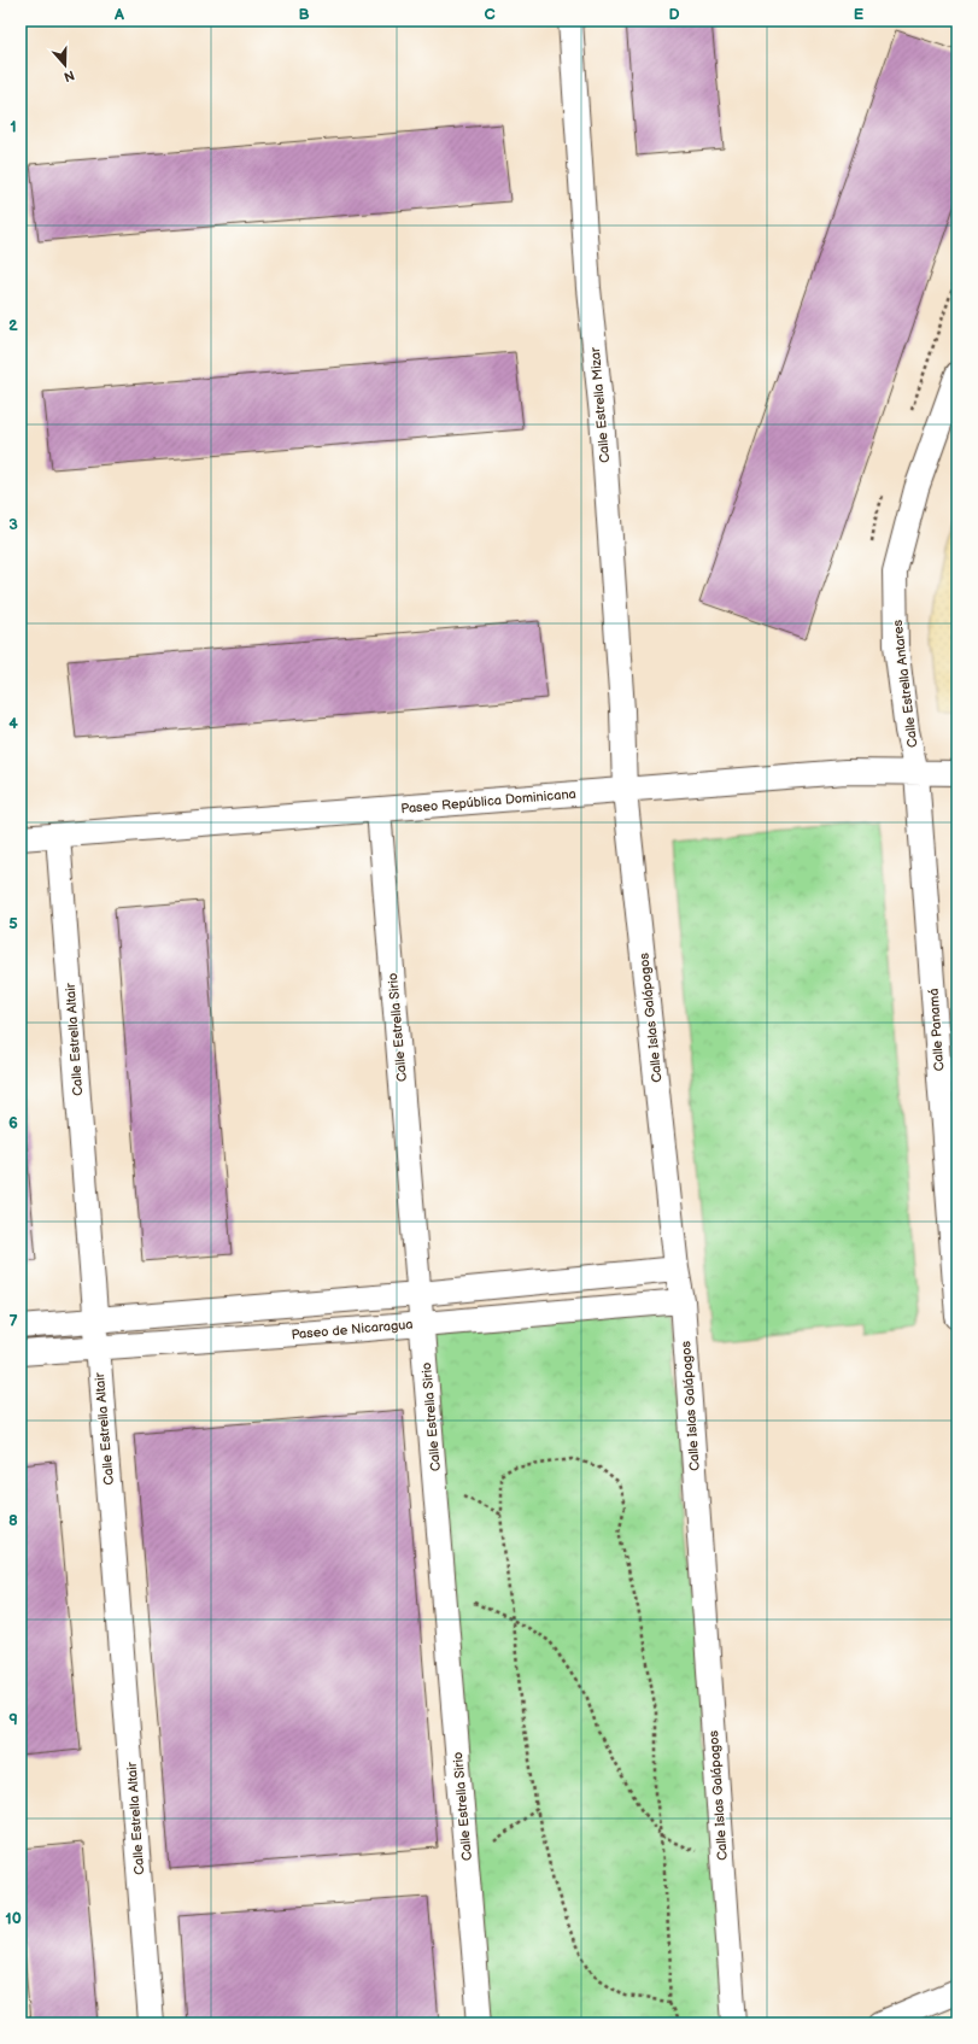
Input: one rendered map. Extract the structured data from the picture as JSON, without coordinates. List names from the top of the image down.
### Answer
{
  "streets": {
    "street": [
      "Calle Estrella Mizar",
      "Calle Estrella Antares",
      "Paseo República Dominicana",
      "Calle Islas Galápagos",
      "Calle Estrella Sirio",
      "Calle Panamá",
      "Calle Estrella Altair",
      "Paseo de Nicaragua"
    ]
  },
  "crossings": [
    ["Calle Estrella Mizar", "Paseo República Dominicana"],
    ["Calle Estrella Mizar", "Calle Islas Galápagos"],
    ["Calle Estrella Antares", "Paseo República Dominicana"],
    ["Calle Estrella Antares", "Calle Panamá"],
    ["Paseo República Dominicana", "Calle Islas Galápagos"],
    ["Paseo República Dominicana", "Calle Estrella Sirio"],
    ["Paseo República Dominicana", "Calle Panamá"],
    ["Paseo República Dominicana", "Calle Estrella Altair"],
    ["Calle Islas Galápagos", "Paseo de Nicaragua"],
    ["Calle Estrella Sirio", "Paseo de Nicaragua"],
    ["Calle Estrella Altair", "Paseo de Nicaragua"]
  ],
  "north": "bottom",
  "grid": {
    "columns": [
      "A",
      "B",
      "C",
      "D",
      "E"
    ],
    "rows": [
      "1",
      "2",
      "3",
      "4",
      "5",
      "6",
      "7",
      "8",
      "9",
      "10"
    ]
  }
}
